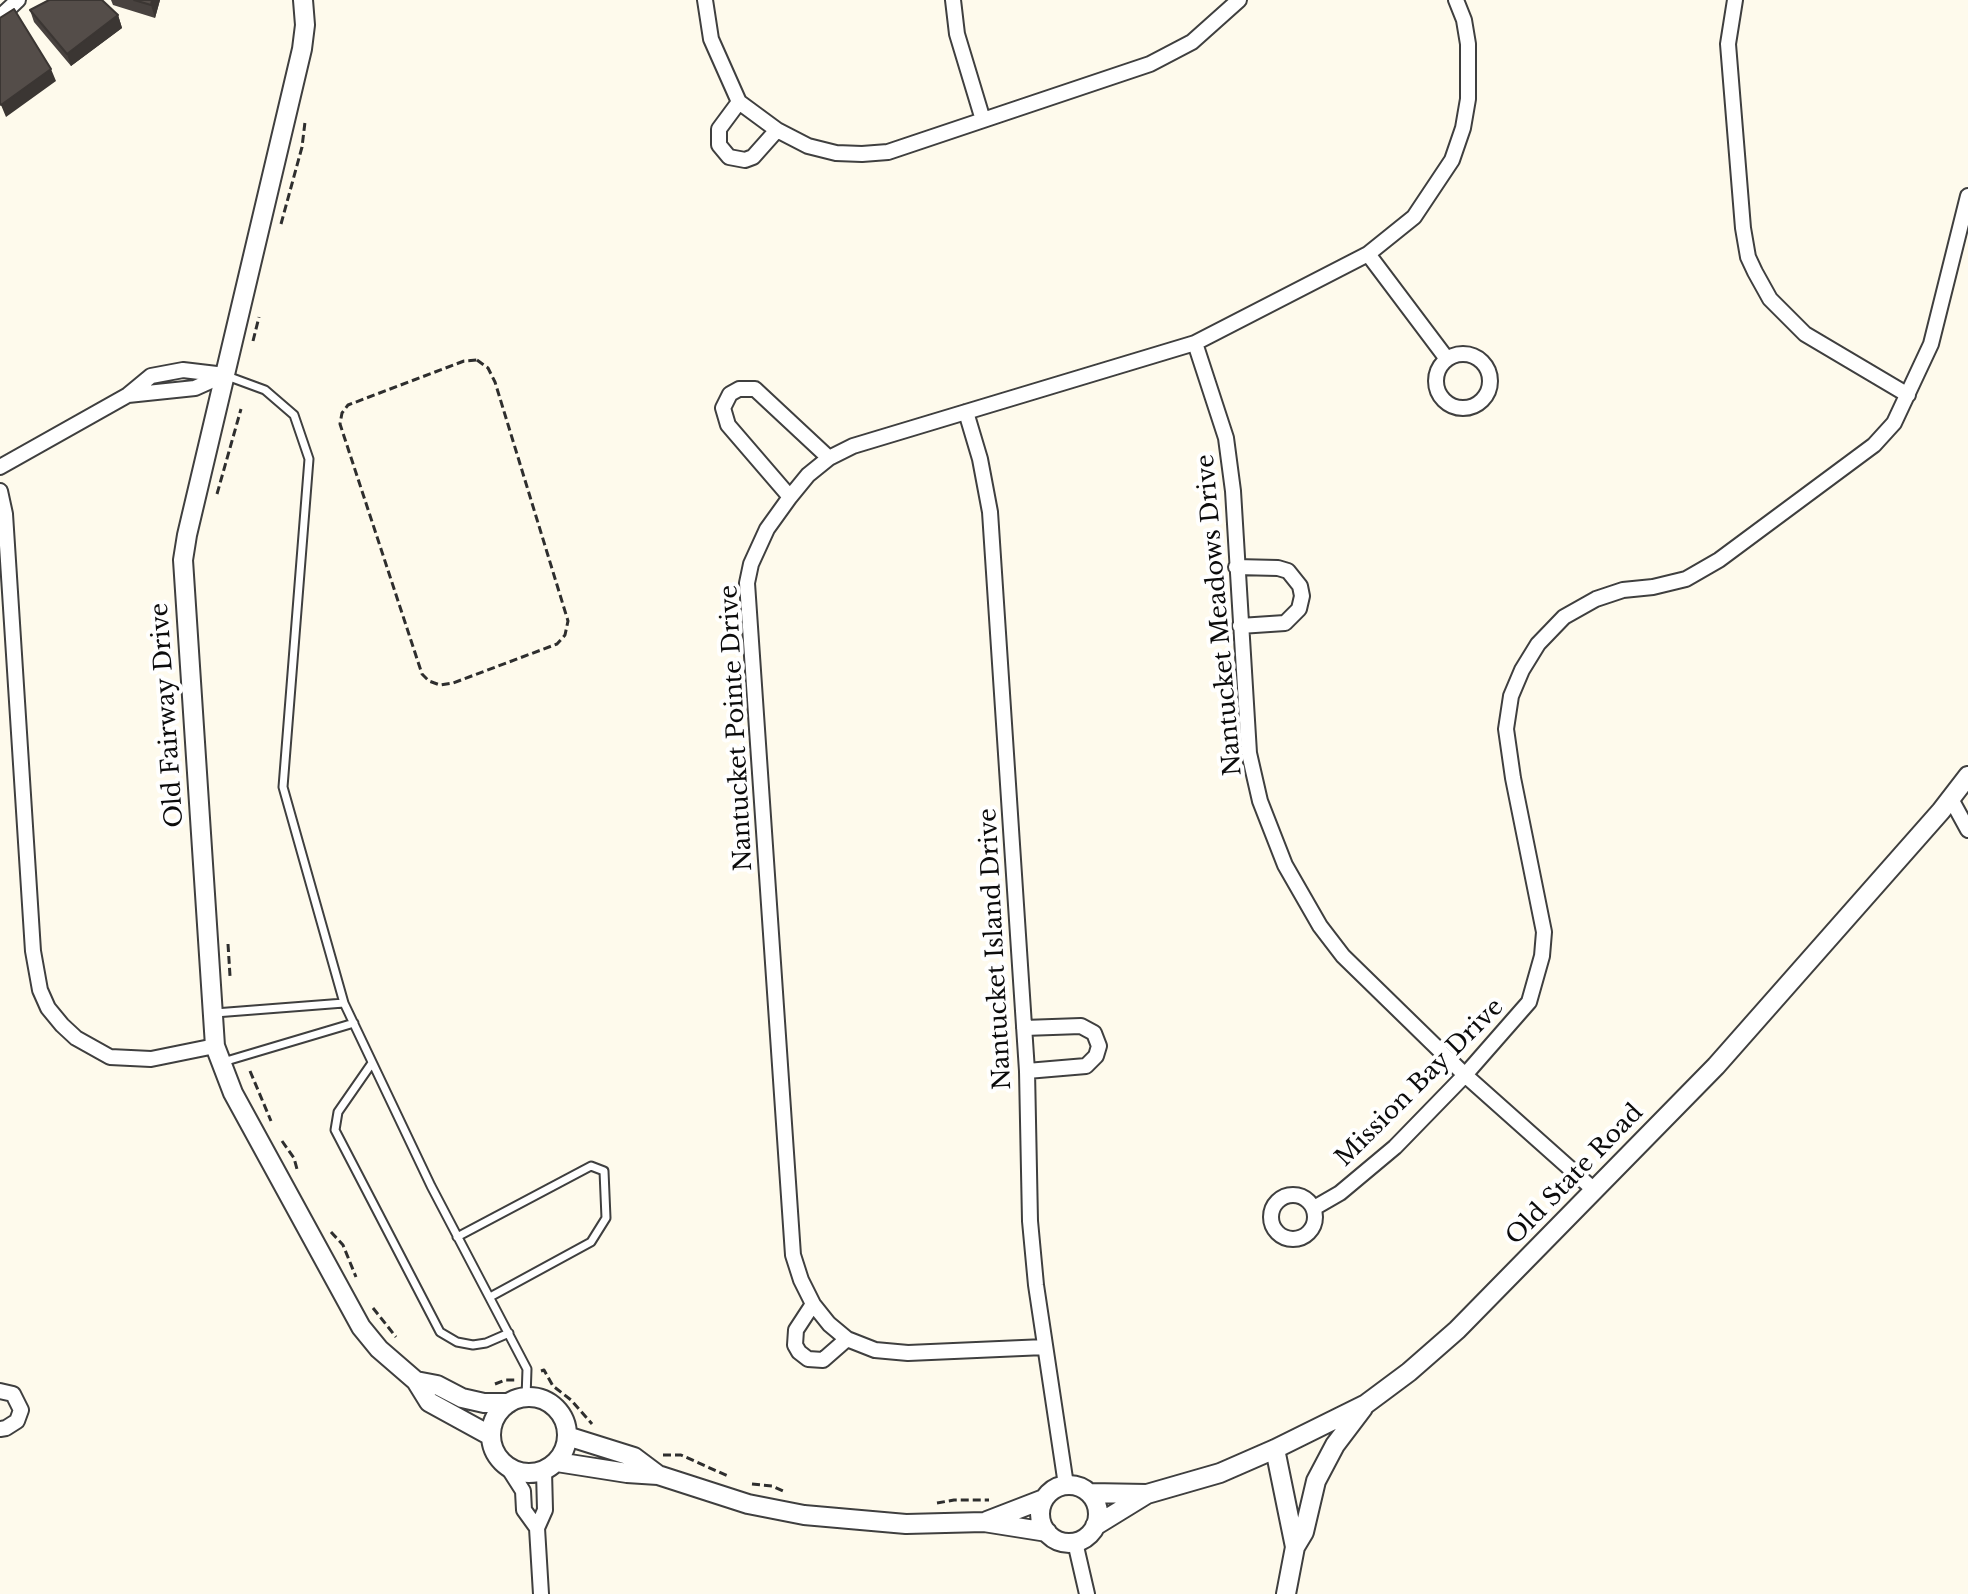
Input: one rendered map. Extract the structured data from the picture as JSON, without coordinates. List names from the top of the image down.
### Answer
{
  "streets": {
    "street": [
      "Nantucket Meadows Drive",
      "Old Fairway Drive",
      "Nantucket Pointe Drive",
      "Nantucket Island Drive",
      "Mission Bay Drive",
      "Old State Road"
    ]
  },
  "crossings": [
    ["Nantucket Meadows Drive", "Nantucket Pointe Drive"],
    ["Nantucket Meadows Drive", "Mission Bay Drive"],
    ["Nantucket Meadows Drive", "Old State Road"],
    ["Nantucket Pointe Drive", "Nantucket Island Drive"]
  ]
}
